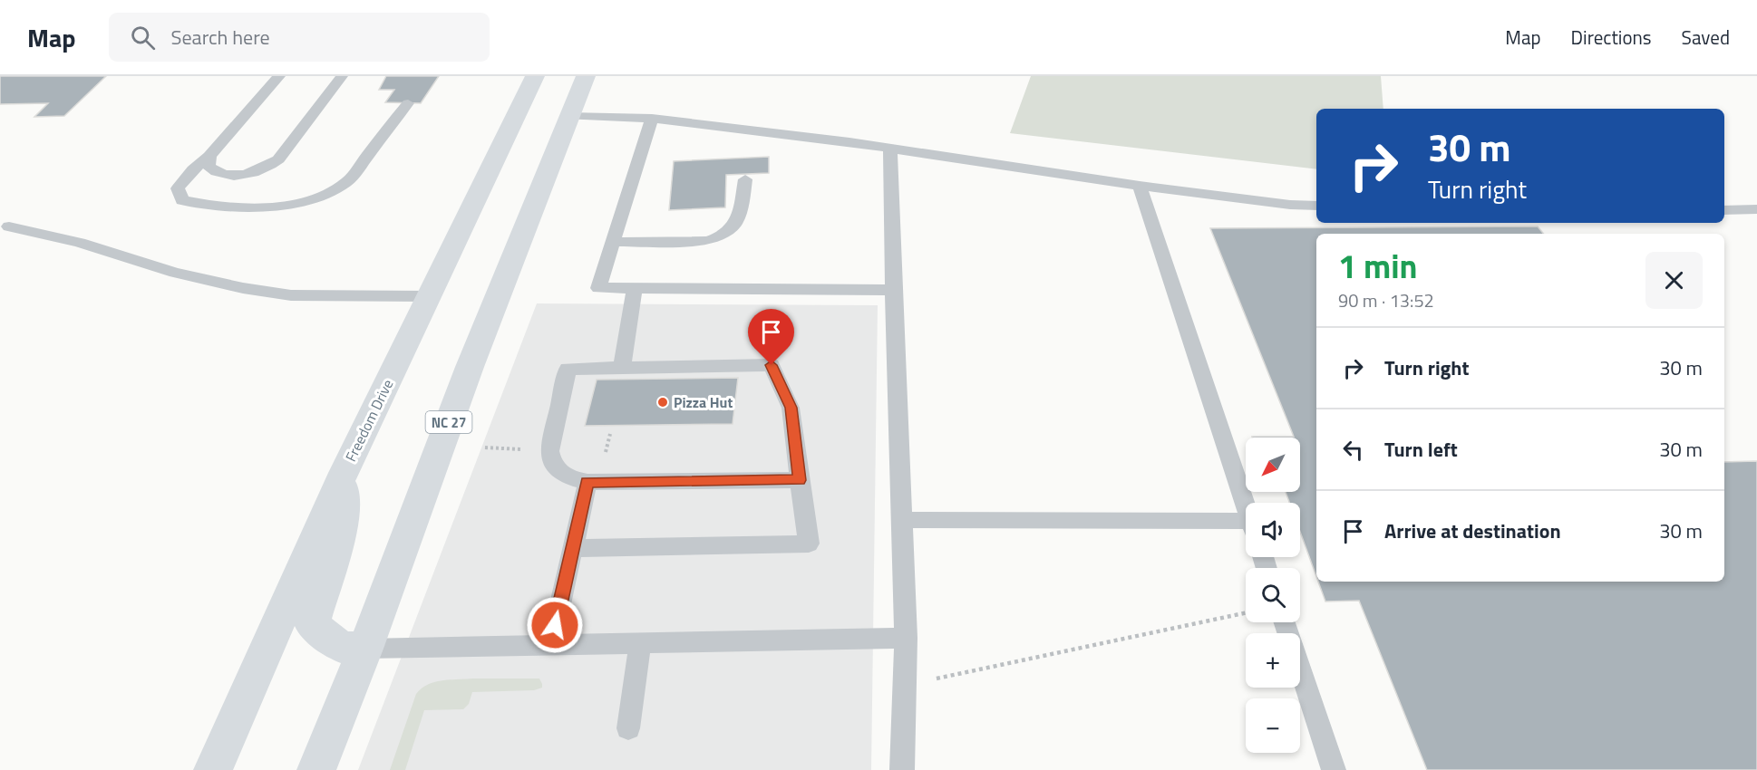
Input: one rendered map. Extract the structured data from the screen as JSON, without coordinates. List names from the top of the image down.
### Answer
{
  "streets": {
    "main road": ["Freedom Drive", "NC 27"]
  },
  "places": ["Pizza Hut"],
  "north": "bottom left",
  "page": {
    "header": "Map",
    "search": "Search here",
    "nav": ["Map", "Directions", "Saved"],
    "turn": ["30 m", "Turn right"],
    "heading": ["1 min", "90 m · 13:52"],
    "list": [
      {
        "name": "Turn right",
        "value": "30 m"
      },
      {
        "name": "Turn left",
        "value": "30 m"
      },
      {
        "name": "Arrive at destination",
        "value": "30 m"
      }
    ],
    "map_buttons": ["+", "−"]
  }
}
